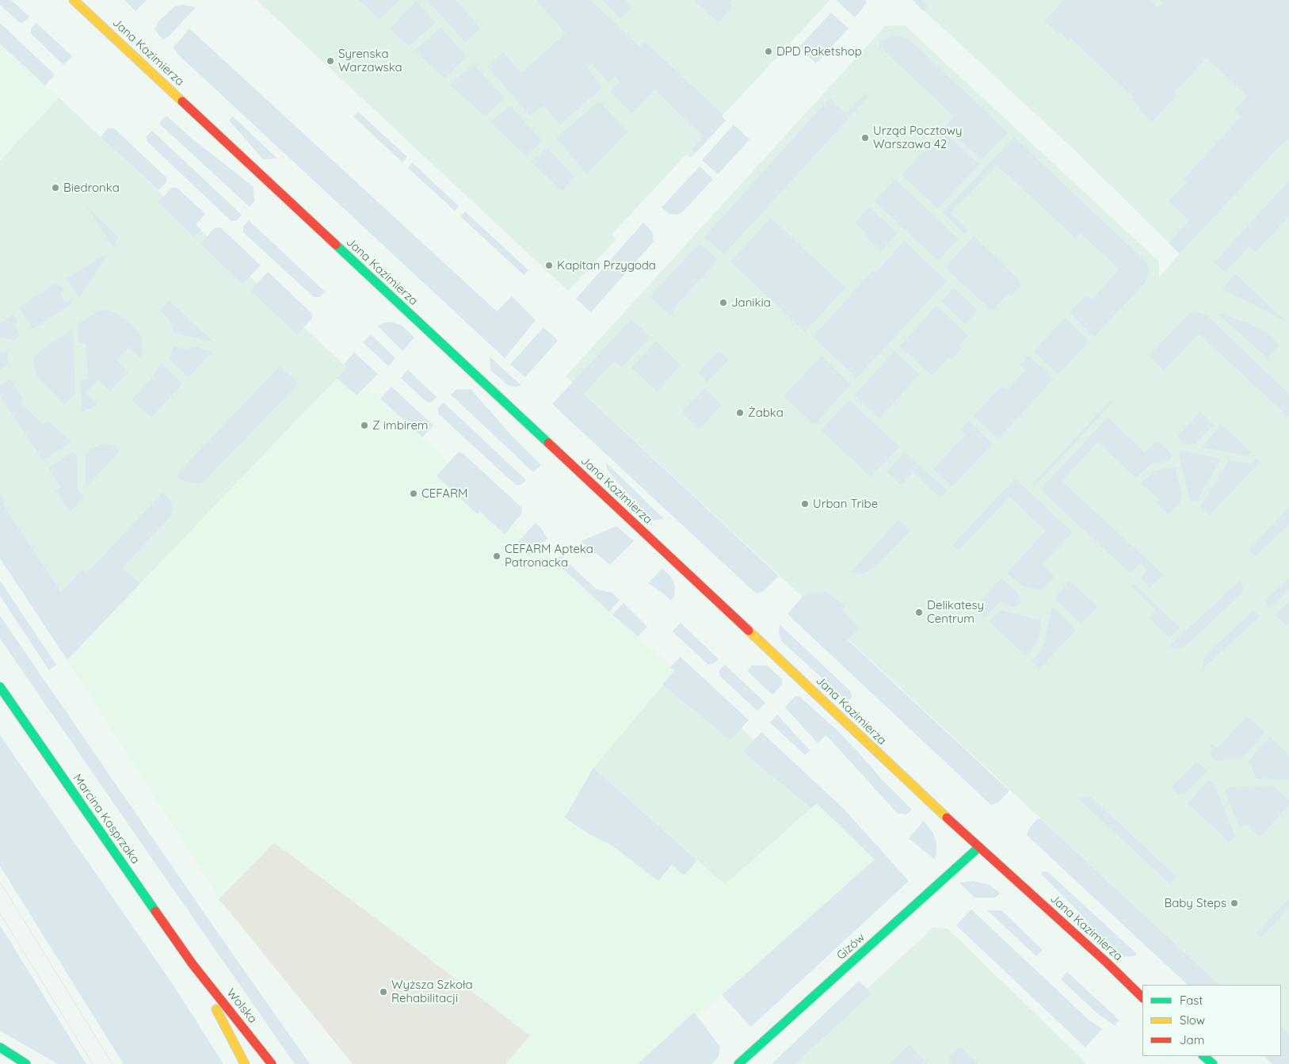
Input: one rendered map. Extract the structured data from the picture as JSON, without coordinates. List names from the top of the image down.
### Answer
{
  "streets": {
    "street": [
      "Jana Kazimierza",
      "Marcina Kasprzaka",
      "Gizów",
      "Wolska"
    ]
  },
  "crossings": [
    ["Jana Kazimierza", "Gizów"],
    ["Marcina Kasprzaka", "Wolska"]
  ],
  "places": [
    "DPD Paketshop",
    "Syrenska Warzawska",
    "Urząd Pocztowy Warszawa 42",
    "Biedronka",
    "Kapitan Przygoda",
    "Janikia",
    "Żabka",
    "Z imbirem",
    "CEFARM",
    "Urban Tribe",
    "CEFARM Apteka Patronacka",
    "Delikatesy Centrum",
    "Baby Steps",
    "Wyższa Szkoła Rehabilitacji"
  ],
  "legend": ["Fast", "Slow", "Jam"]
}
